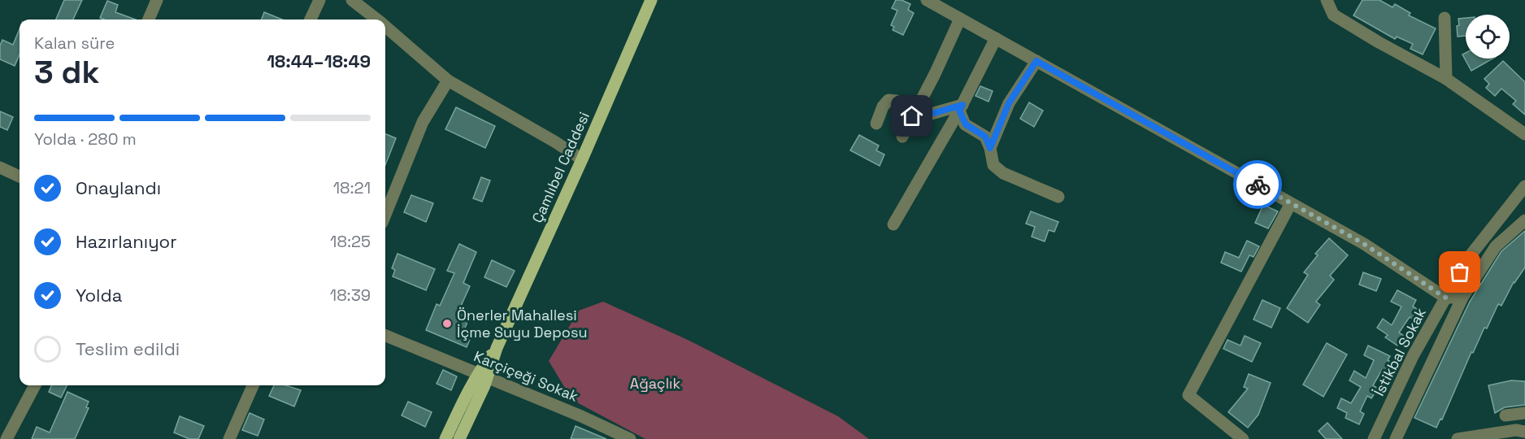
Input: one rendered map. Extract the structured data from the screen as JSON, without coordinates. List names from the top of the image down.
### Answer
{
  "streets": {
    "main road": ["Çamlıbel Caddesi"],
    "street": ["İstikbal Sokak", "Karçiçeği Sokak"]
  },
  "crossings": [
    ["Çamlıbel Caddesi", "Karçiçeği Sokak"]
  ],
  "parks": ["Ağaçlık"],
  "places": ["Önerler Mahallesi İçme Suyu Deposu"],
  "page": {
    "heading": ["3 dk", "Kalan süre", "18:44–18:49"],
    "bar": "Yolda · 280 m",
    "list": [
      ["Onaylandı", "18:21"],
      ["Hazırlanıyor", "18:25"],
      ["Yolda", "18:39"],
      "Teslim edildi"
    ]
  }
}
